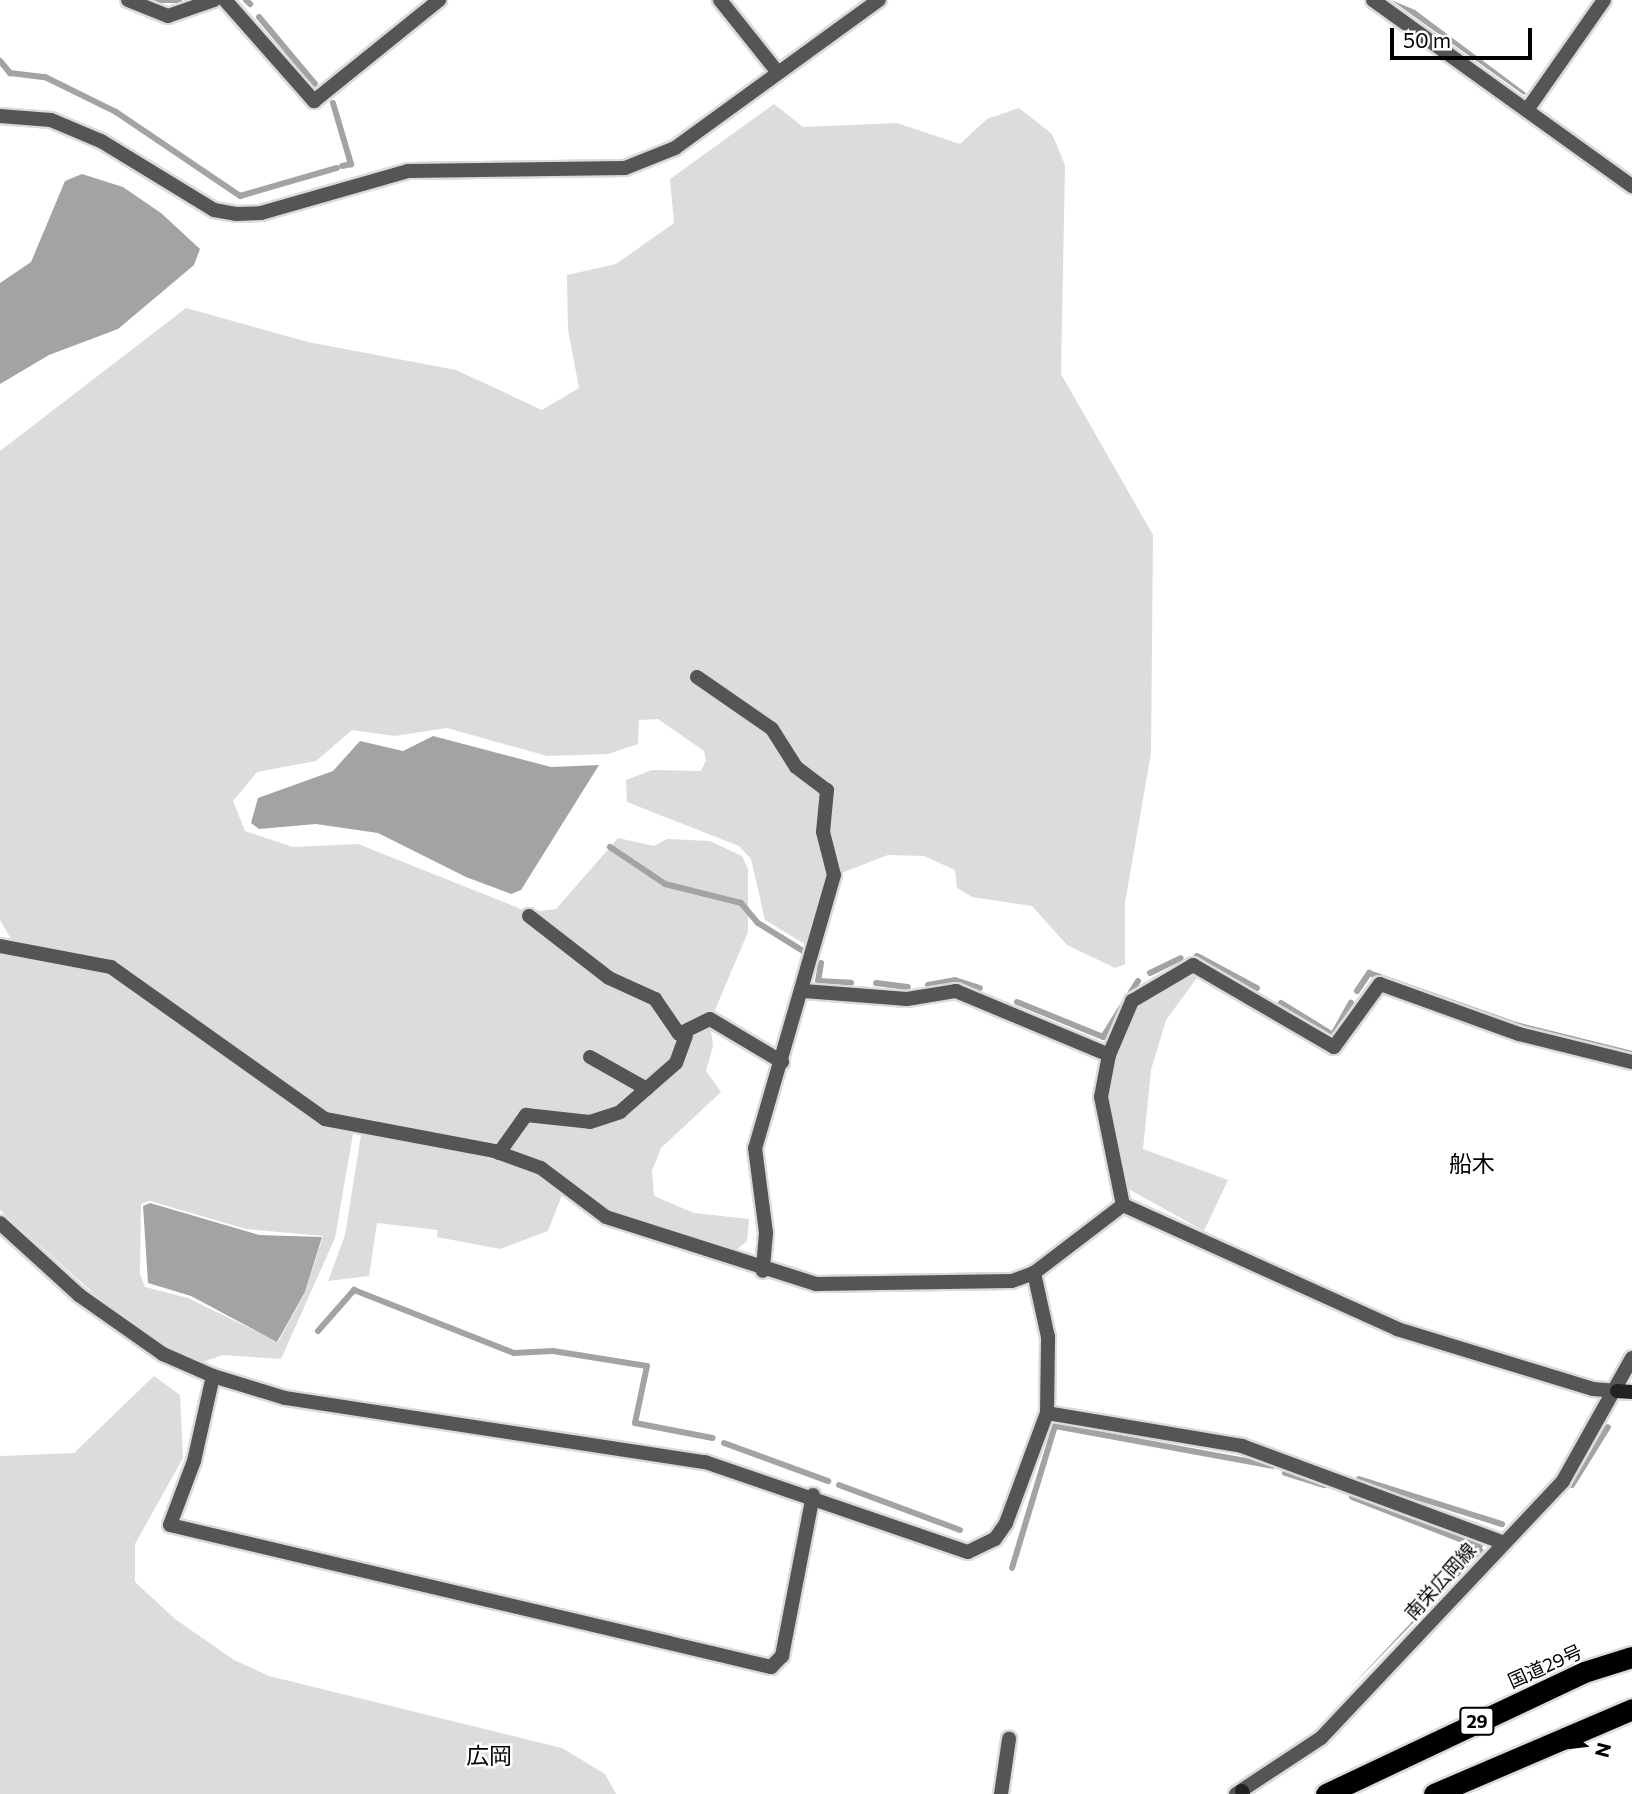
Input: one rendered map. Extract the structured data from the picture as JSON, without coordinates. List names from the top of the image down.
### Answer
{
  "streets": {
    "highway": ["国道29号", "29"],
    "street": ["南栄広岡線"]
  },
  "districts": ["船木", "広岡"],
  "scale_bar": "50 m",
  "north": "right"
}
